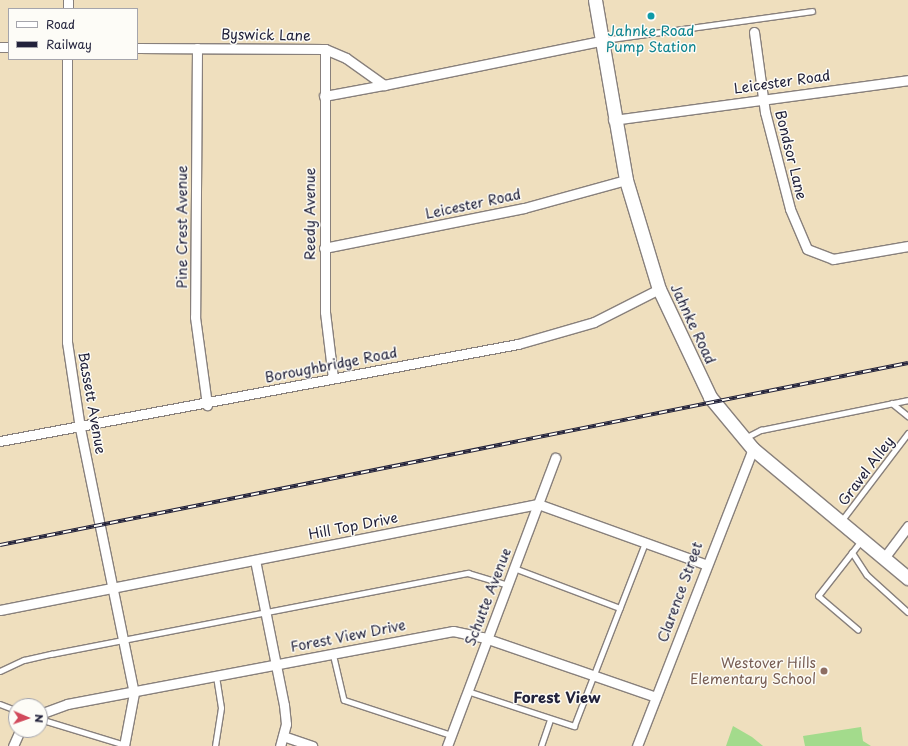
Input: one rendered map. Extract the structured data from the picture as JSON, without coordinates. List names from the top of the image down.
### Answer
{
  "streets": {
    "main road": ["Jahnke Road"],
    "street": [
      "Byswick Lane",
      "Leicester Road",
      "Bondsor Lane",
      "Reedy Avenue",
      "Pine Crest Avenue",
      "Boroughbridge Road",
      "Bassett Avenue",
      "Hill Top Drive",
      "Clarence Street",
      "Schutte Avenue",
      "Forest View Drive"
    ],
    "lane": ["Gravel Alley"]
  },
  "crossings": [
    ["Byswick Lane", "Reedy Avenue"],
    ["Byswick Lane", "Pine Crest Avenue"],
    ["Leicester Road", "Bondsor Lane"],
    ["Leicester Road", "Reedy Avenue"],
    ["Leicester Road", "Jahnke Road"],
    ["Reedy Avenue", "Boroughbridge Road"],
    ["Pine Crest Avenue", "Boroughbridge Road"],
    ["Jahnke Road", "Boroughbridge Road"],
    ["Jahnke Road", "Gravel Alley"],
    ["Jahnke Road", "Clarence Street"],
    ["Boroughbridge Road", "Bassett Avenue"],
    ["Bassett Avenue", "Hill Top Drive"],
    ["Bassett Avenue", "Forest View Drive"],
    ["Hill Top Drive", "Schutte Avenue"],
    ["Clarence Street", "Forest View Drive"],
    ["Schutte Avenue", "Forest View Drive"]
  ],
  "districts": ["Forest View"],
  "places": ["Jahnke Road Pump Station", "Westover Hills Elementary School"],
  "legend": ["Road", "Railway"],
  "north": "right"
}
